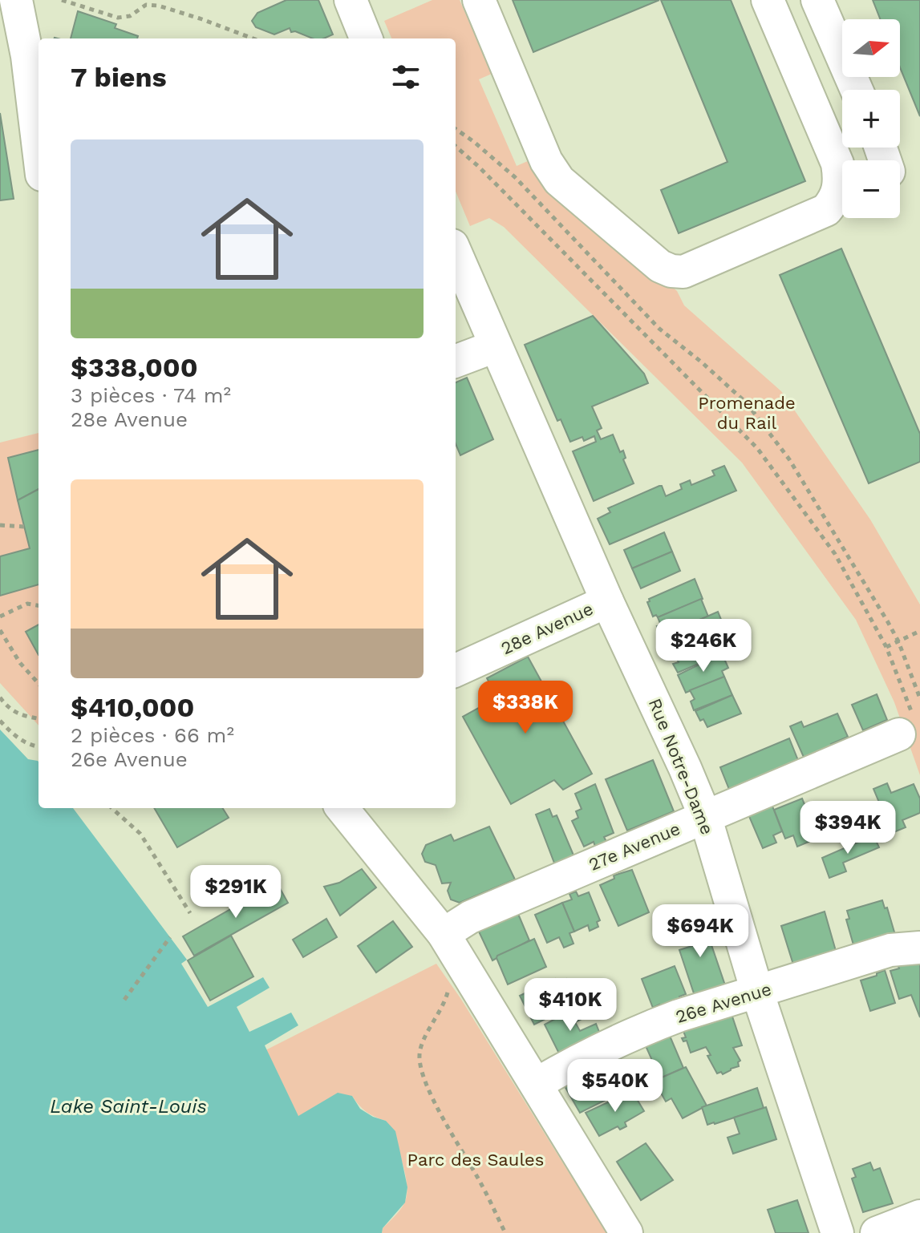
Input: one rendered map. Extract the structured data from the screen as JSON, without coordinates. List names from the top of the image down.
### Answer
{
  "streets": {
    "street": [
      "28e Avenue",
      "Rue Notre-Dame",
      "27e Avenue",
      "26e Avenue"
    ]
  },
  "crossings": [
    ["28e Avenue", "Rue Notre-Dame"],
    ["Rue Notre-Dame", "27e Avenue"],
    ["Rue Notre-Dame", "26e Avenue"]
  ],
  "water": ["Lake Saint-Louis"],
  "parks": ["Promenade du Rail", "Parc des Saules"],
  "north": "right",
  "page": {
    "map_buttons": ["+", "−"],
    "heading": "7 biens",
    "list": [
      {
        "name": "$338,000",
        "note": "3 pièces · 74 m² · 28e Avenue"
      },
      {
        "name": "$410,000",
        "note": "2 pièces · 66 m² · 26e Avenue"
      }
    ],
    "price": [
      "$246K",
      "$338K",
      "$394K",
      "$291K",
      "$694K",
      "$410K",
      "$540K"
    ]
  }
}
